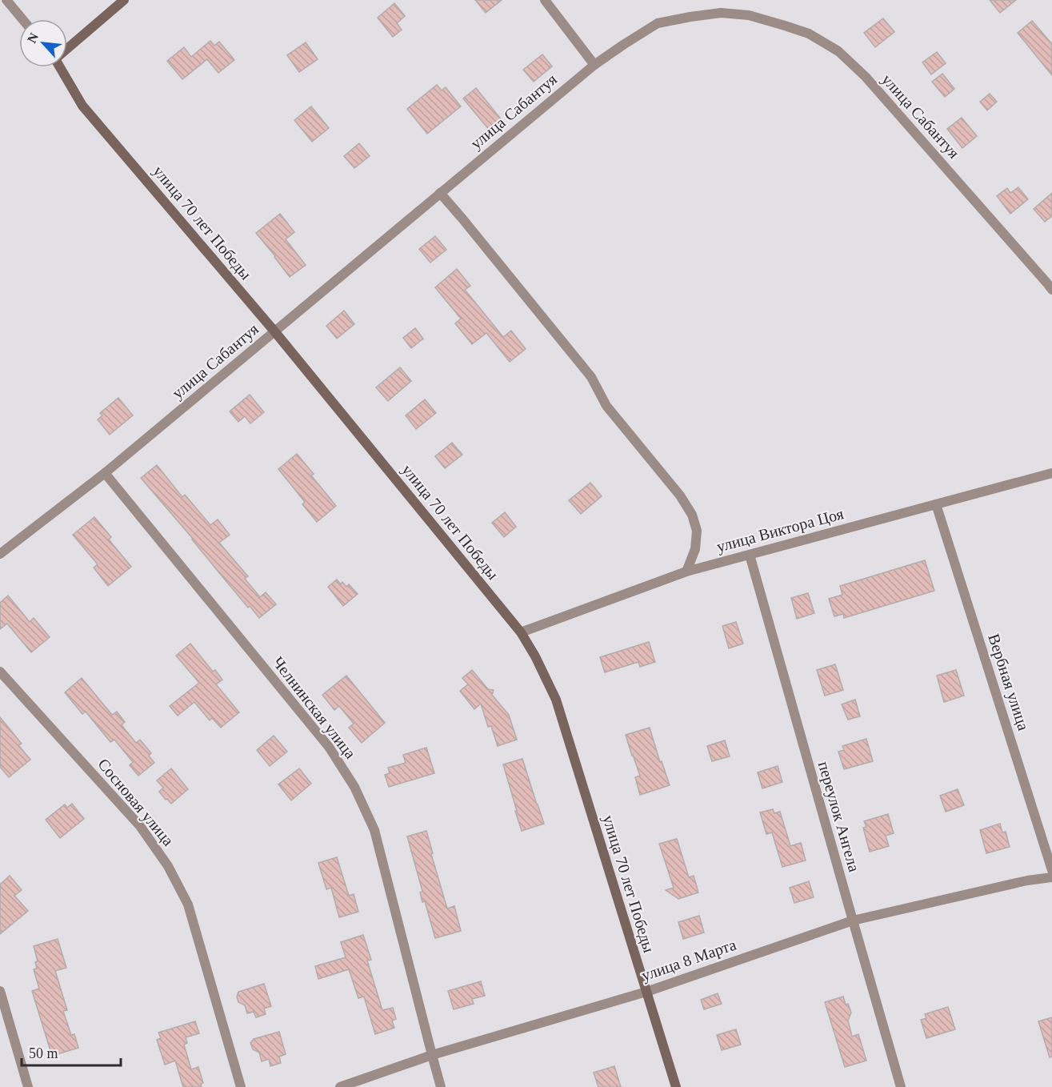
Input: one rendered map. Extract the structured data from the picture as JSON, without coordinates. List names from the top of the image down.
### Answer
{
  "streets": {
    "street": [
      "улица Сабантуя",
      "улица 70 лет Победы",
      "улица Виктора Цоя",
      "Вербная улица",
      "Челнинская улица",
      "Сосновая улица",
      "переулок Ангела",
      "улица 8 Марта"
    ]
  },
  "crossings": [
    ["улица Сабантуя", "улица 70 лет Победы"],
    ["улица Сабантуя", "Челнинская улица"],
    ["улица 70 лет Победы", "улица Виктора Цоя"],
    ["улица 70 лет Победы", "улица 8 Марта"],
    ["улица Виктора Цоя", "Вербная улица"],
    ["улица Виктора Цоя", "переулок Ангела"],
    ["Челнинская улица", "улица 8 Марта"],
    ["переулок Ангела", "улица 8 Марта"]
  ],
  "scale_bar": "50 m",
  "north": "top left"
}
